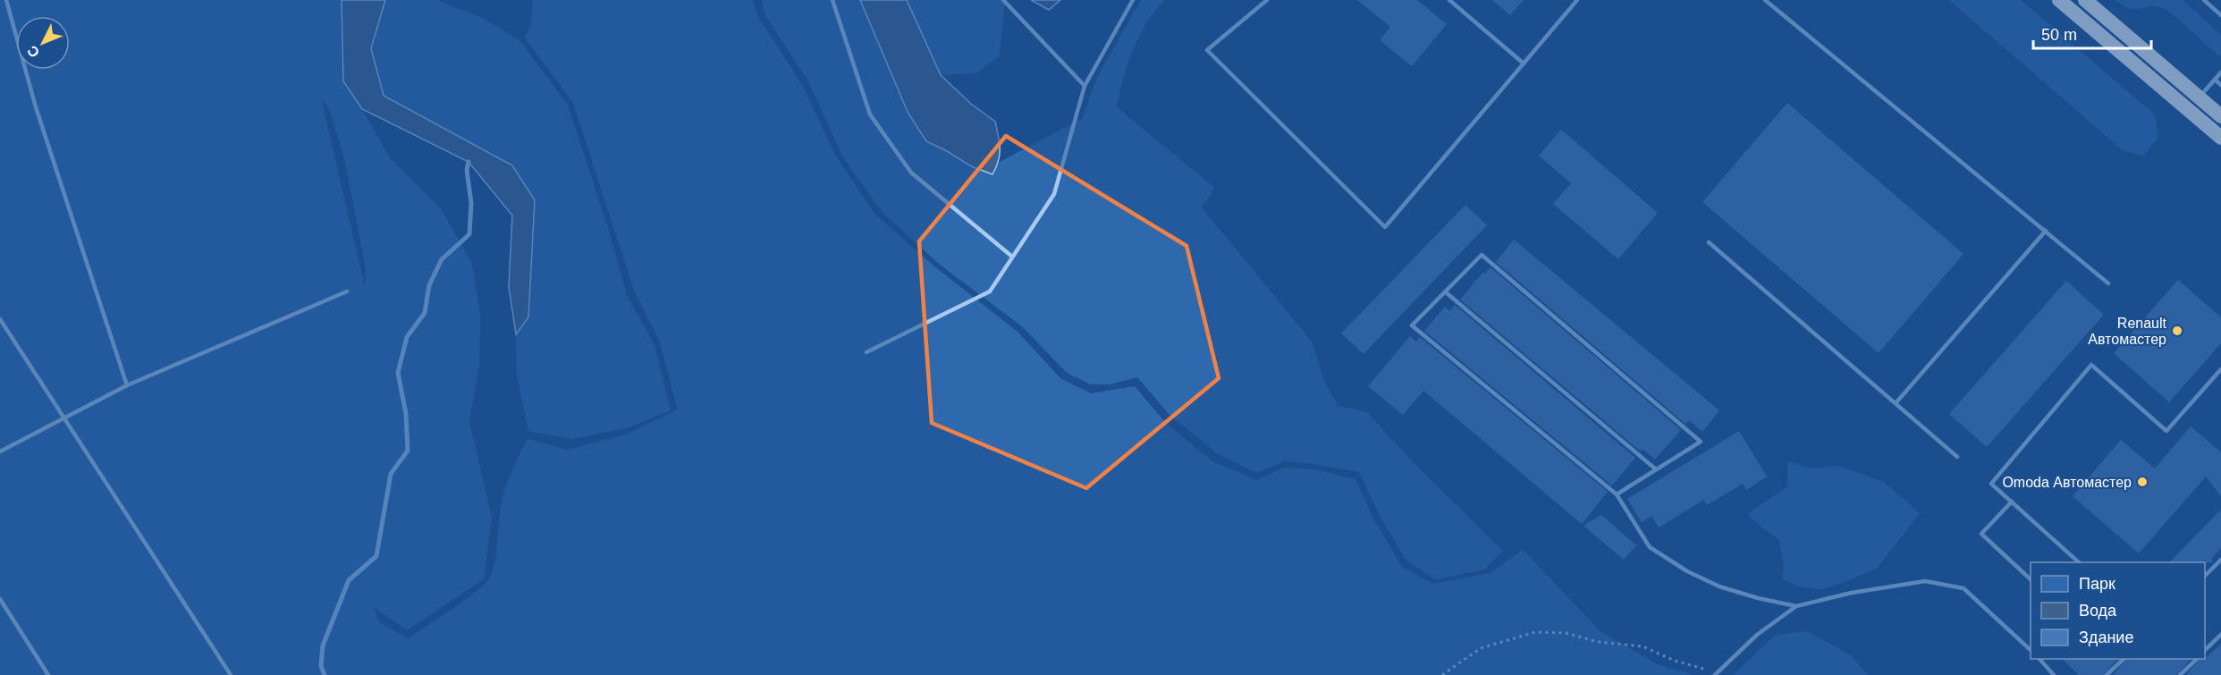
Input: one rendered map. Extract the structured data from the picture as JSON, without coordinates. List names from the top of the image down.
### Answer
{
  "places": ["Renault Автомастер", "Omoda Автомастер"],
  "legend": ["Парк", "Вода", "Здание"],
  "scale_bar": "50 m",
  "north": "bottom left"
}
